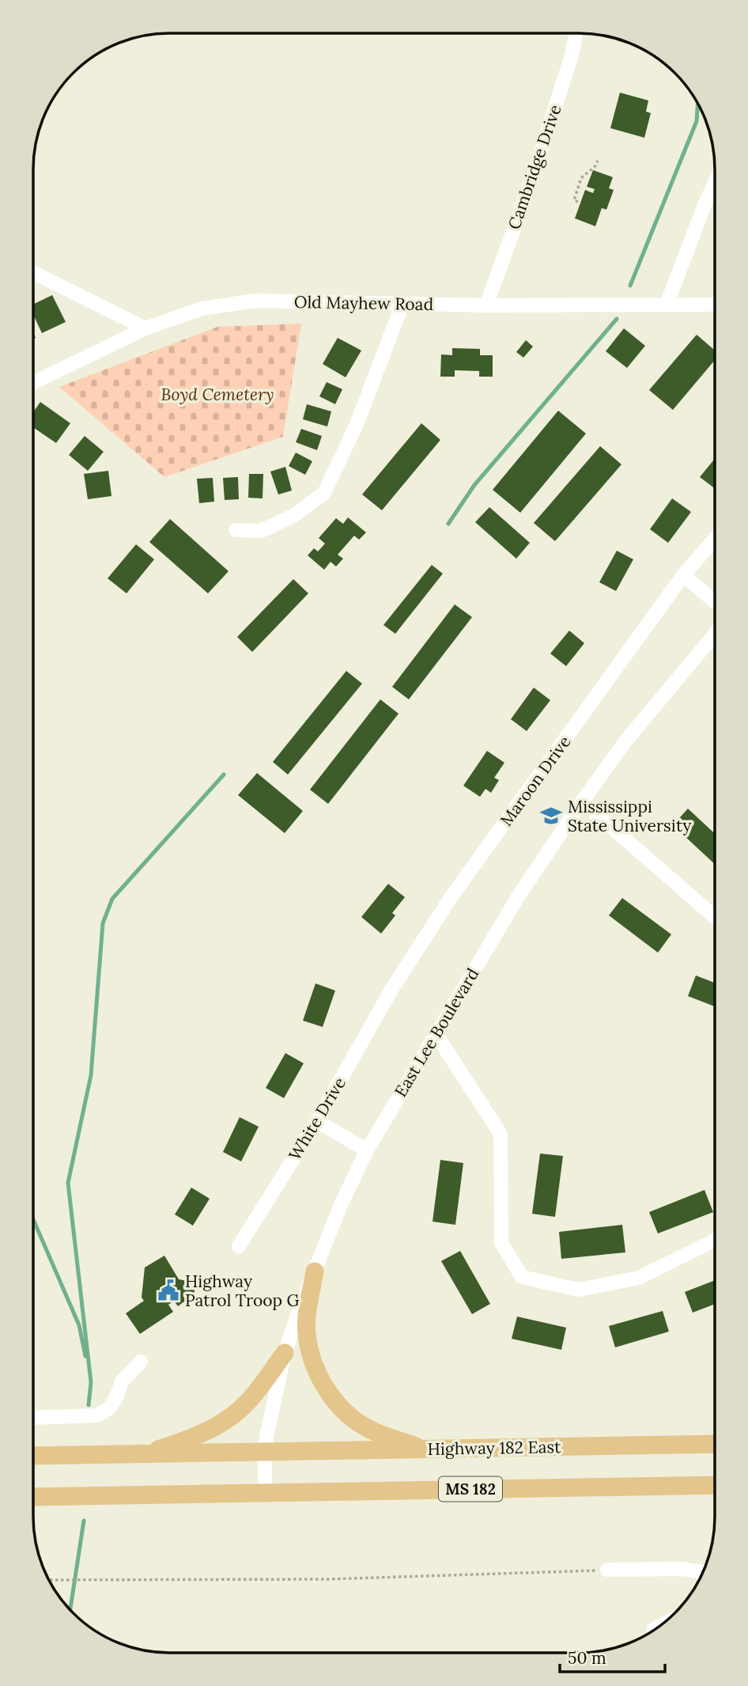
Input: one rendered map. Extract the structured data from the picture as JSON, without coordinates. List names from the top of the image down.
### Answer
{
  "streets": {
    "main road": ["Highway 182 East", "MS 182"],
    "street": [
      "Cambridge Drive",
      "Old Mayhew Road",
      "Maroon Drive",
      "East Lee Boulevard",
      "White Drive"
    ]
  },
  "crossings": [
    ["Cambridge Drive", "Old Mayhew Road"],
    ["Maroon Drive", "White Drive"],
    ["East Lee Boulevard", "Highway 182 East"],
    ["East Lee Boulevard", "MS 182"]
  ],
  "parks": ["Boyd Cemetery"],
  "places": {
    "school or university": ["Mississippi State University"],
    "public building": ["Highway Patrol Troop G"]
  },
  "scale_bar": "50 m"
}
